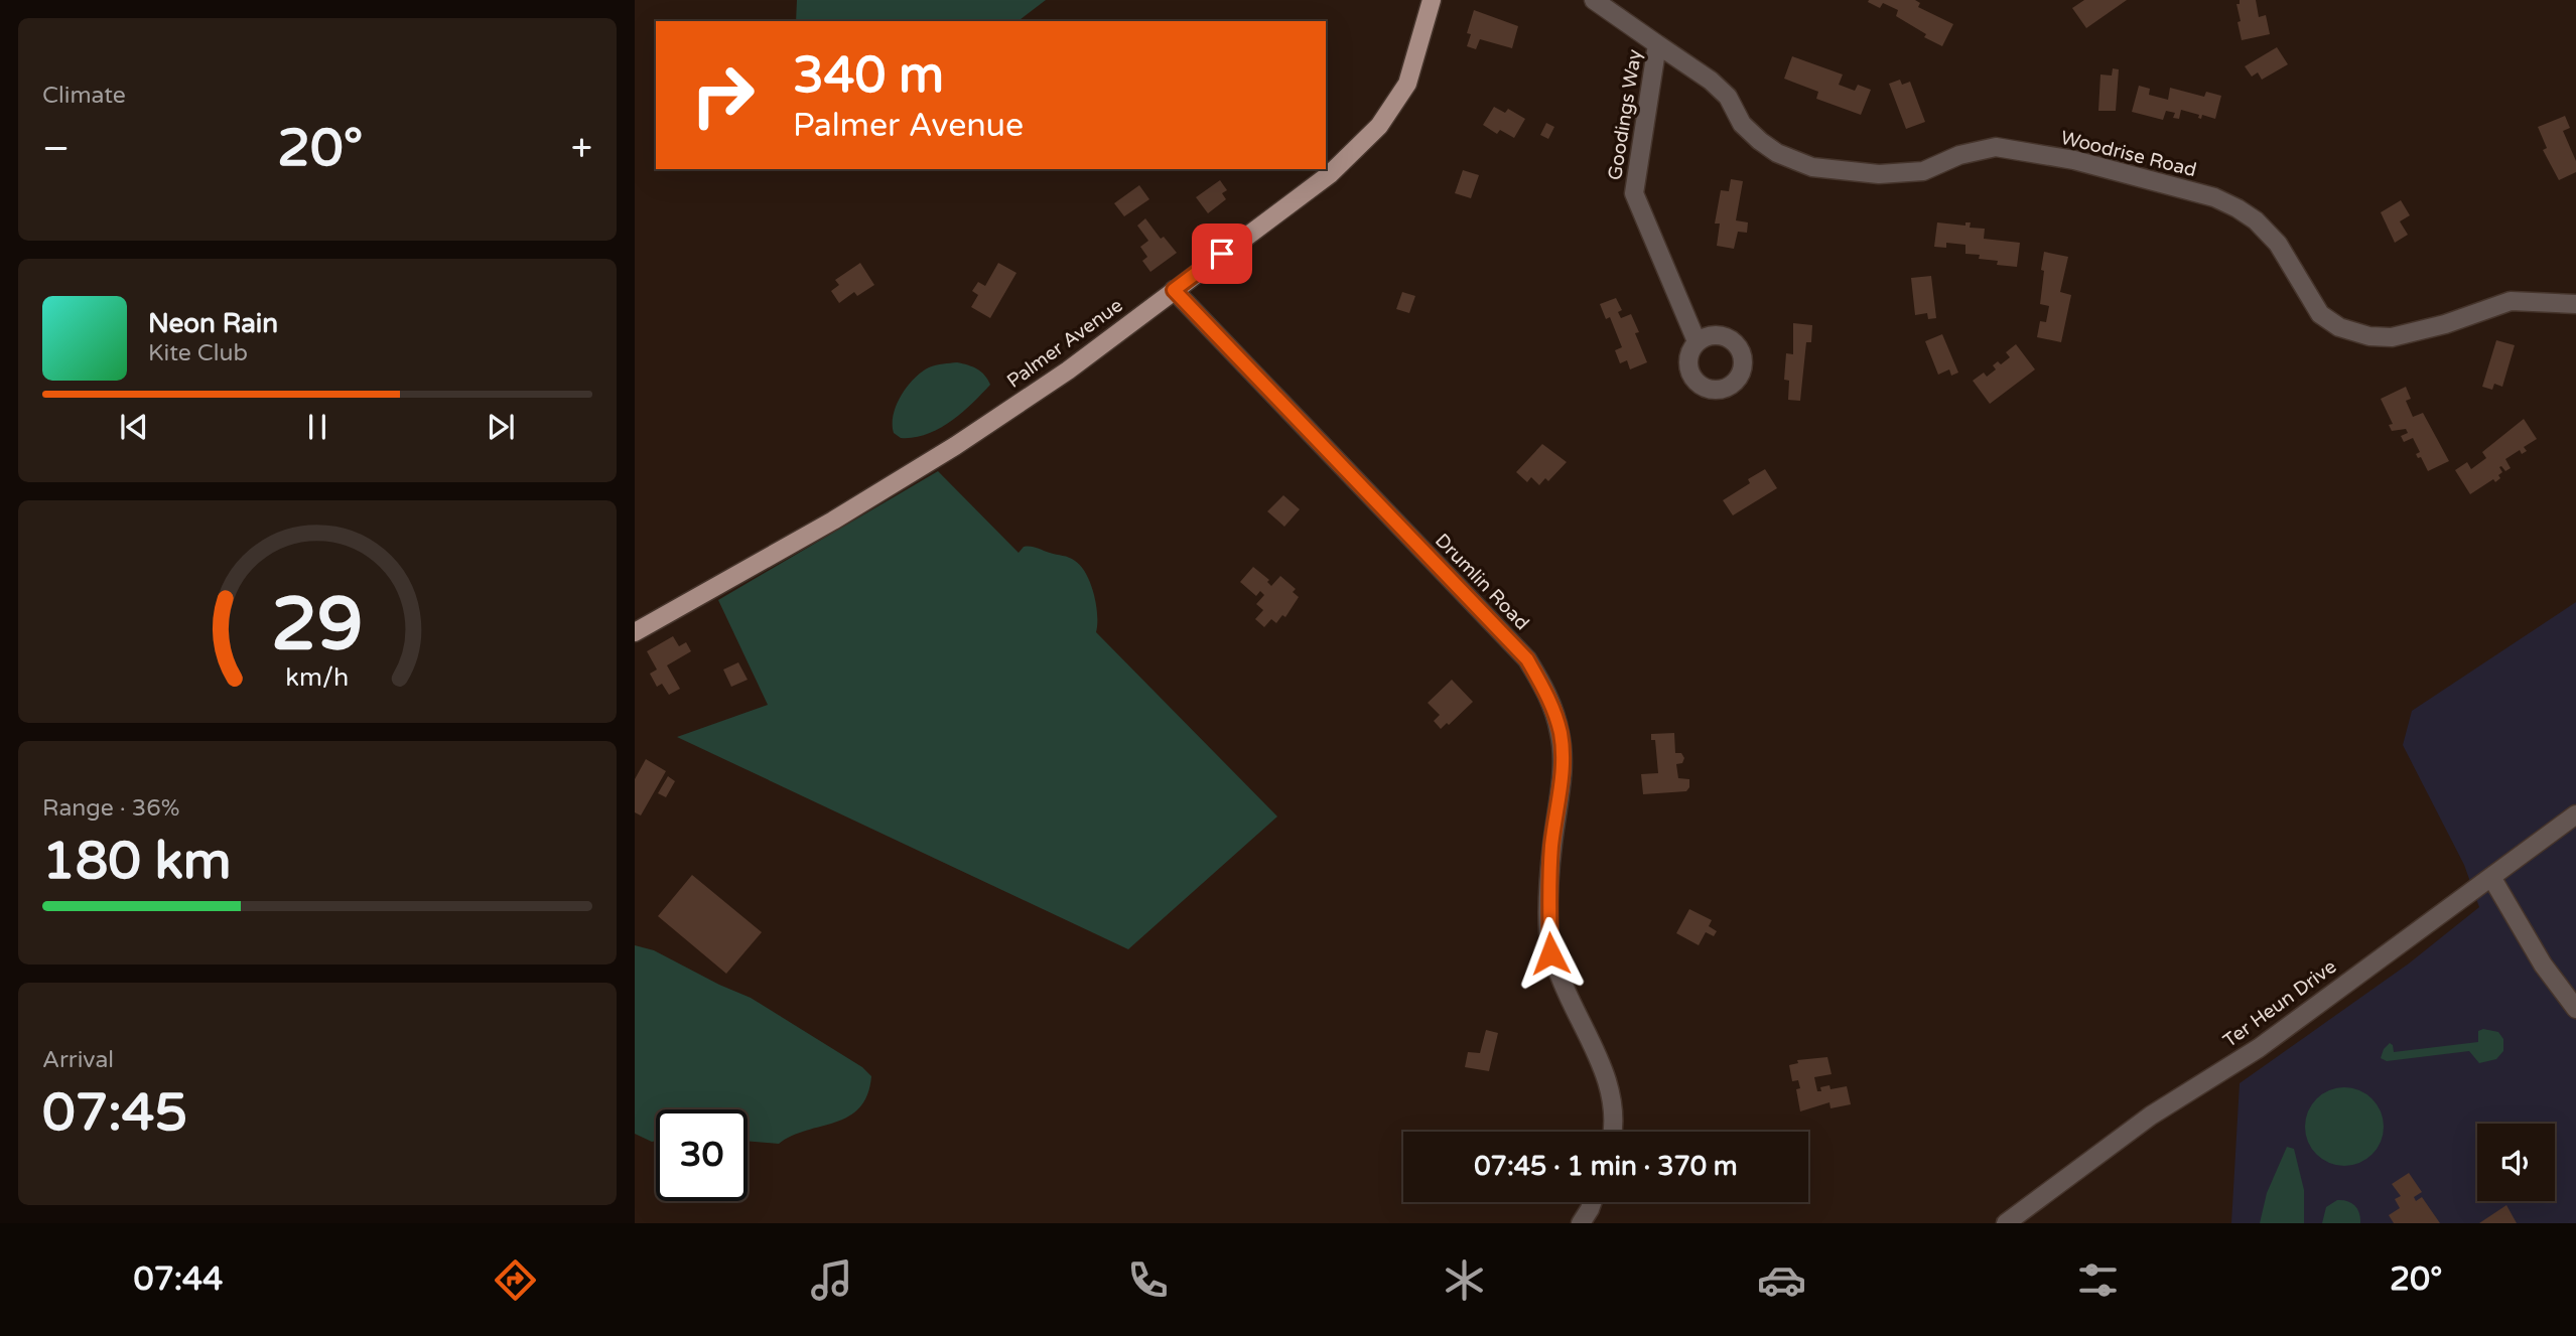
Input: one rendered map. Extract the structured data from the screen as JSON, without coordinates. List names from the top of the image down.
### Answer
{
  "streets": {
    "main road": ["Palmer Avenue"],
    "street": [
      "Goodings Way",
      "Woodrise Road",
      "Drumlin Road",
      "Ter Heun Drive"
    ]
  },
  "crossings": [
    ["Goodings Way", "Woodrise Road"],
    ["Palmer Avenue", "Drumlin Road"]
  ],
  "page": {
    "tile": [
      "Climate",
      ["Range · 36%", "180 km"],
      ["Arrival", "07:45"]
    ],
    "turn": ["340 m", "Palmer Avenue"],
    "heat": ["−", "20°", "+"],
    "song": ["Neon Rain", "Kite Club"],
    "limit": "30",
    "trip": "07:45 · 1 min · 370 m",
    "tabs": ["07:44", "20°"],
    "gauge": ["29", "km/h"]
  }
}
